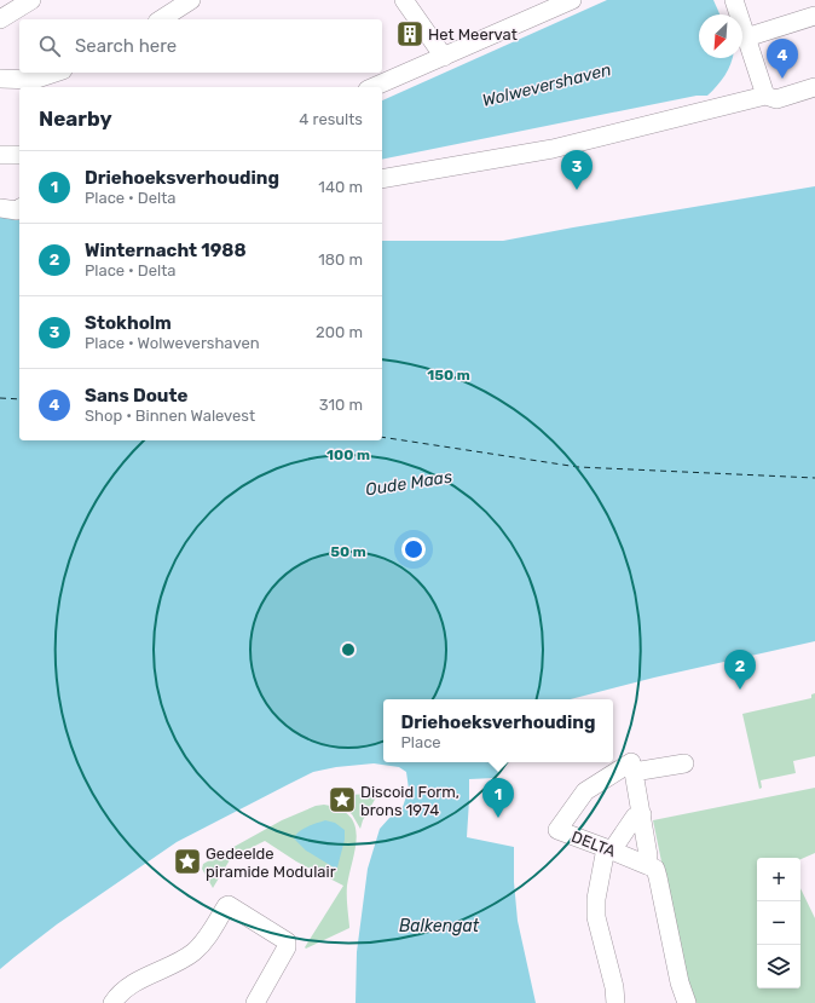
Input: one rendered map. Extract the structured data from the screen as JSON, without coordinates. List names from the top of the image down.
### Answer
{
  "streets": {
    "street": ["DELTA"]
  },
  "water": ["Wolwevershaven", "Oude Maas", "Balkengat"],
  "places": {
    "building": ["Het Meervat"],
    "place": ["Discoid Form, brons 1974", "Gedeelde piramide Modulair"]
  },
  "north": "bottom left",
  "page": {
    "search": "Search here",
    "pins": [
      "4",
      "3",
      "2",
      "1"
    ],
    "heading": ["Nearby", "4 results"],
    "list": [
      {
        "mark": "1",
        "name": "Driehoeksverhouding",
        "note": "Place · Delta",
        "value": "140 m"
      },
      {
        "mark": "2",
        "name": "Winternacht 1988",
        "note": "Place · Delta",
        "value": "180 m"
      },
      {
        "mark": "3",
        "name": "Stokholm",
        "note": "Place · Wolwevershaven",
        "value": "200 m"
      },
      {
        "mark": "4",
        "name": "Sans Doute",
        "note": "Shop · Binnen Walevest",
        "value": "310 m"
      }
    ],
    "popup": ["Driehoeksverhouding", "Place"],
    "map_buttons": ["+", "−"]
  },
  "rings": ["150 m", "100 m", "50 m"]
}
